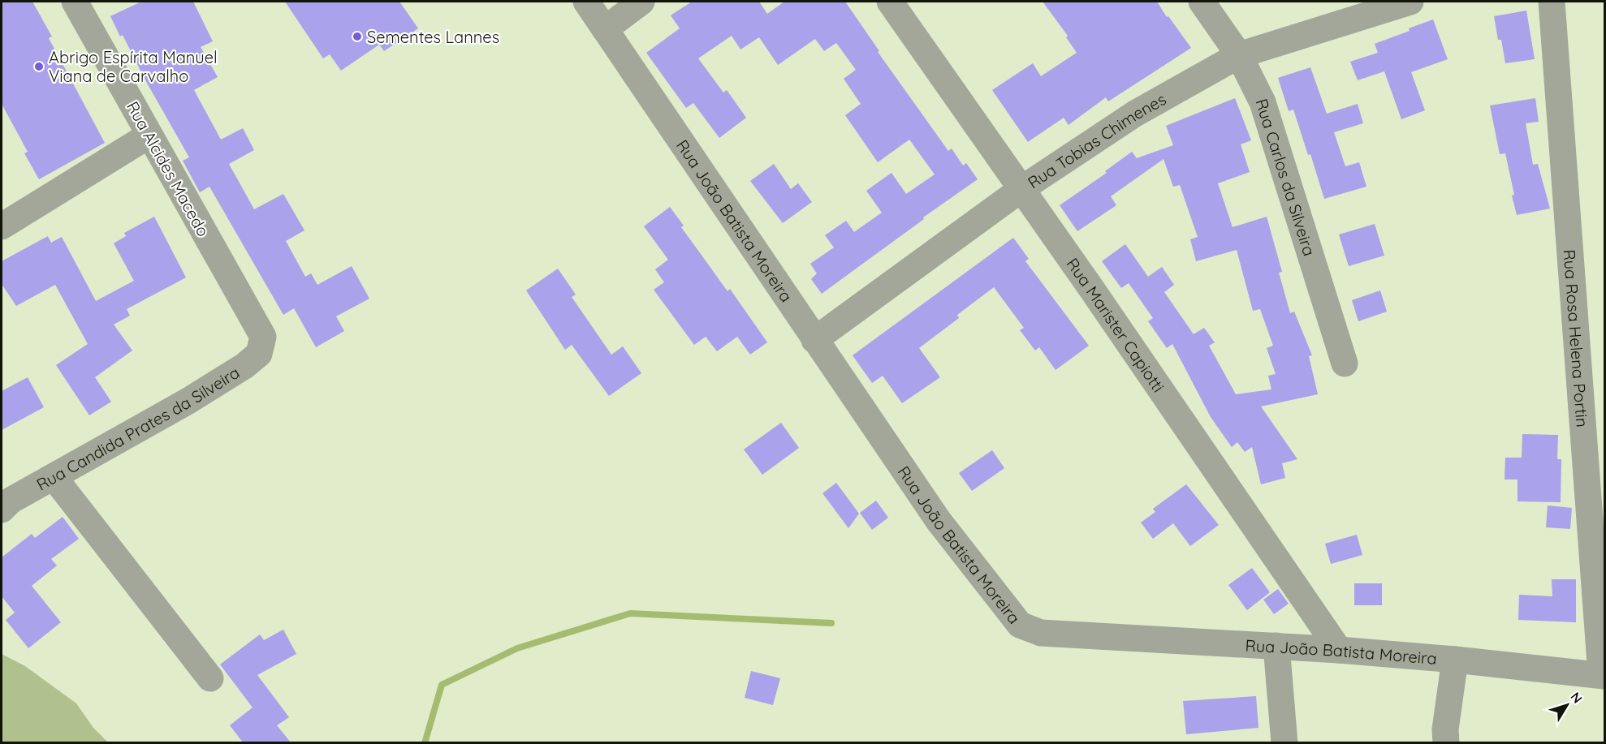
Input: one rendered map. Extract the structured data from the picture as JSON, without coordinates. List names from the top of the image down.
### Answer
{
  "streets": {
    "street": [
      "Rua Tobias Chimenes",
      "Rua Alcides Macedo",
      "Rua Carlos da Silveira",
      "Rua João Batista Moreira",
      "Rua Marister Capiotti",
      "Rua Rosa Helena Portin",
      "Rua Candida Prates da Silveira"
    ]
  },
  "crossings": [
    ["Rua Tobias Chimenes", "Rua Carlos da Silveira"],
    ["Rua Tobias Chimenes", "Rua João Batista Moreira"],
    ["Rua Tobias Chimenes", "Rua Marister Capiotti"],
    ["Rua Alcides Macedo", "Rua Candida Prates da Silveira"],
    ["Rua João Batista Moreira", "Rua Marister Capiotti"],
    ["Rua João Batista Moreira", "Rua Rosa Helena Portin"]
  ],
  "places": ["Sementes Lannes", "Abrigo Espírita Manuel Viana de Carvalho"],
  "north": "top right"
}
